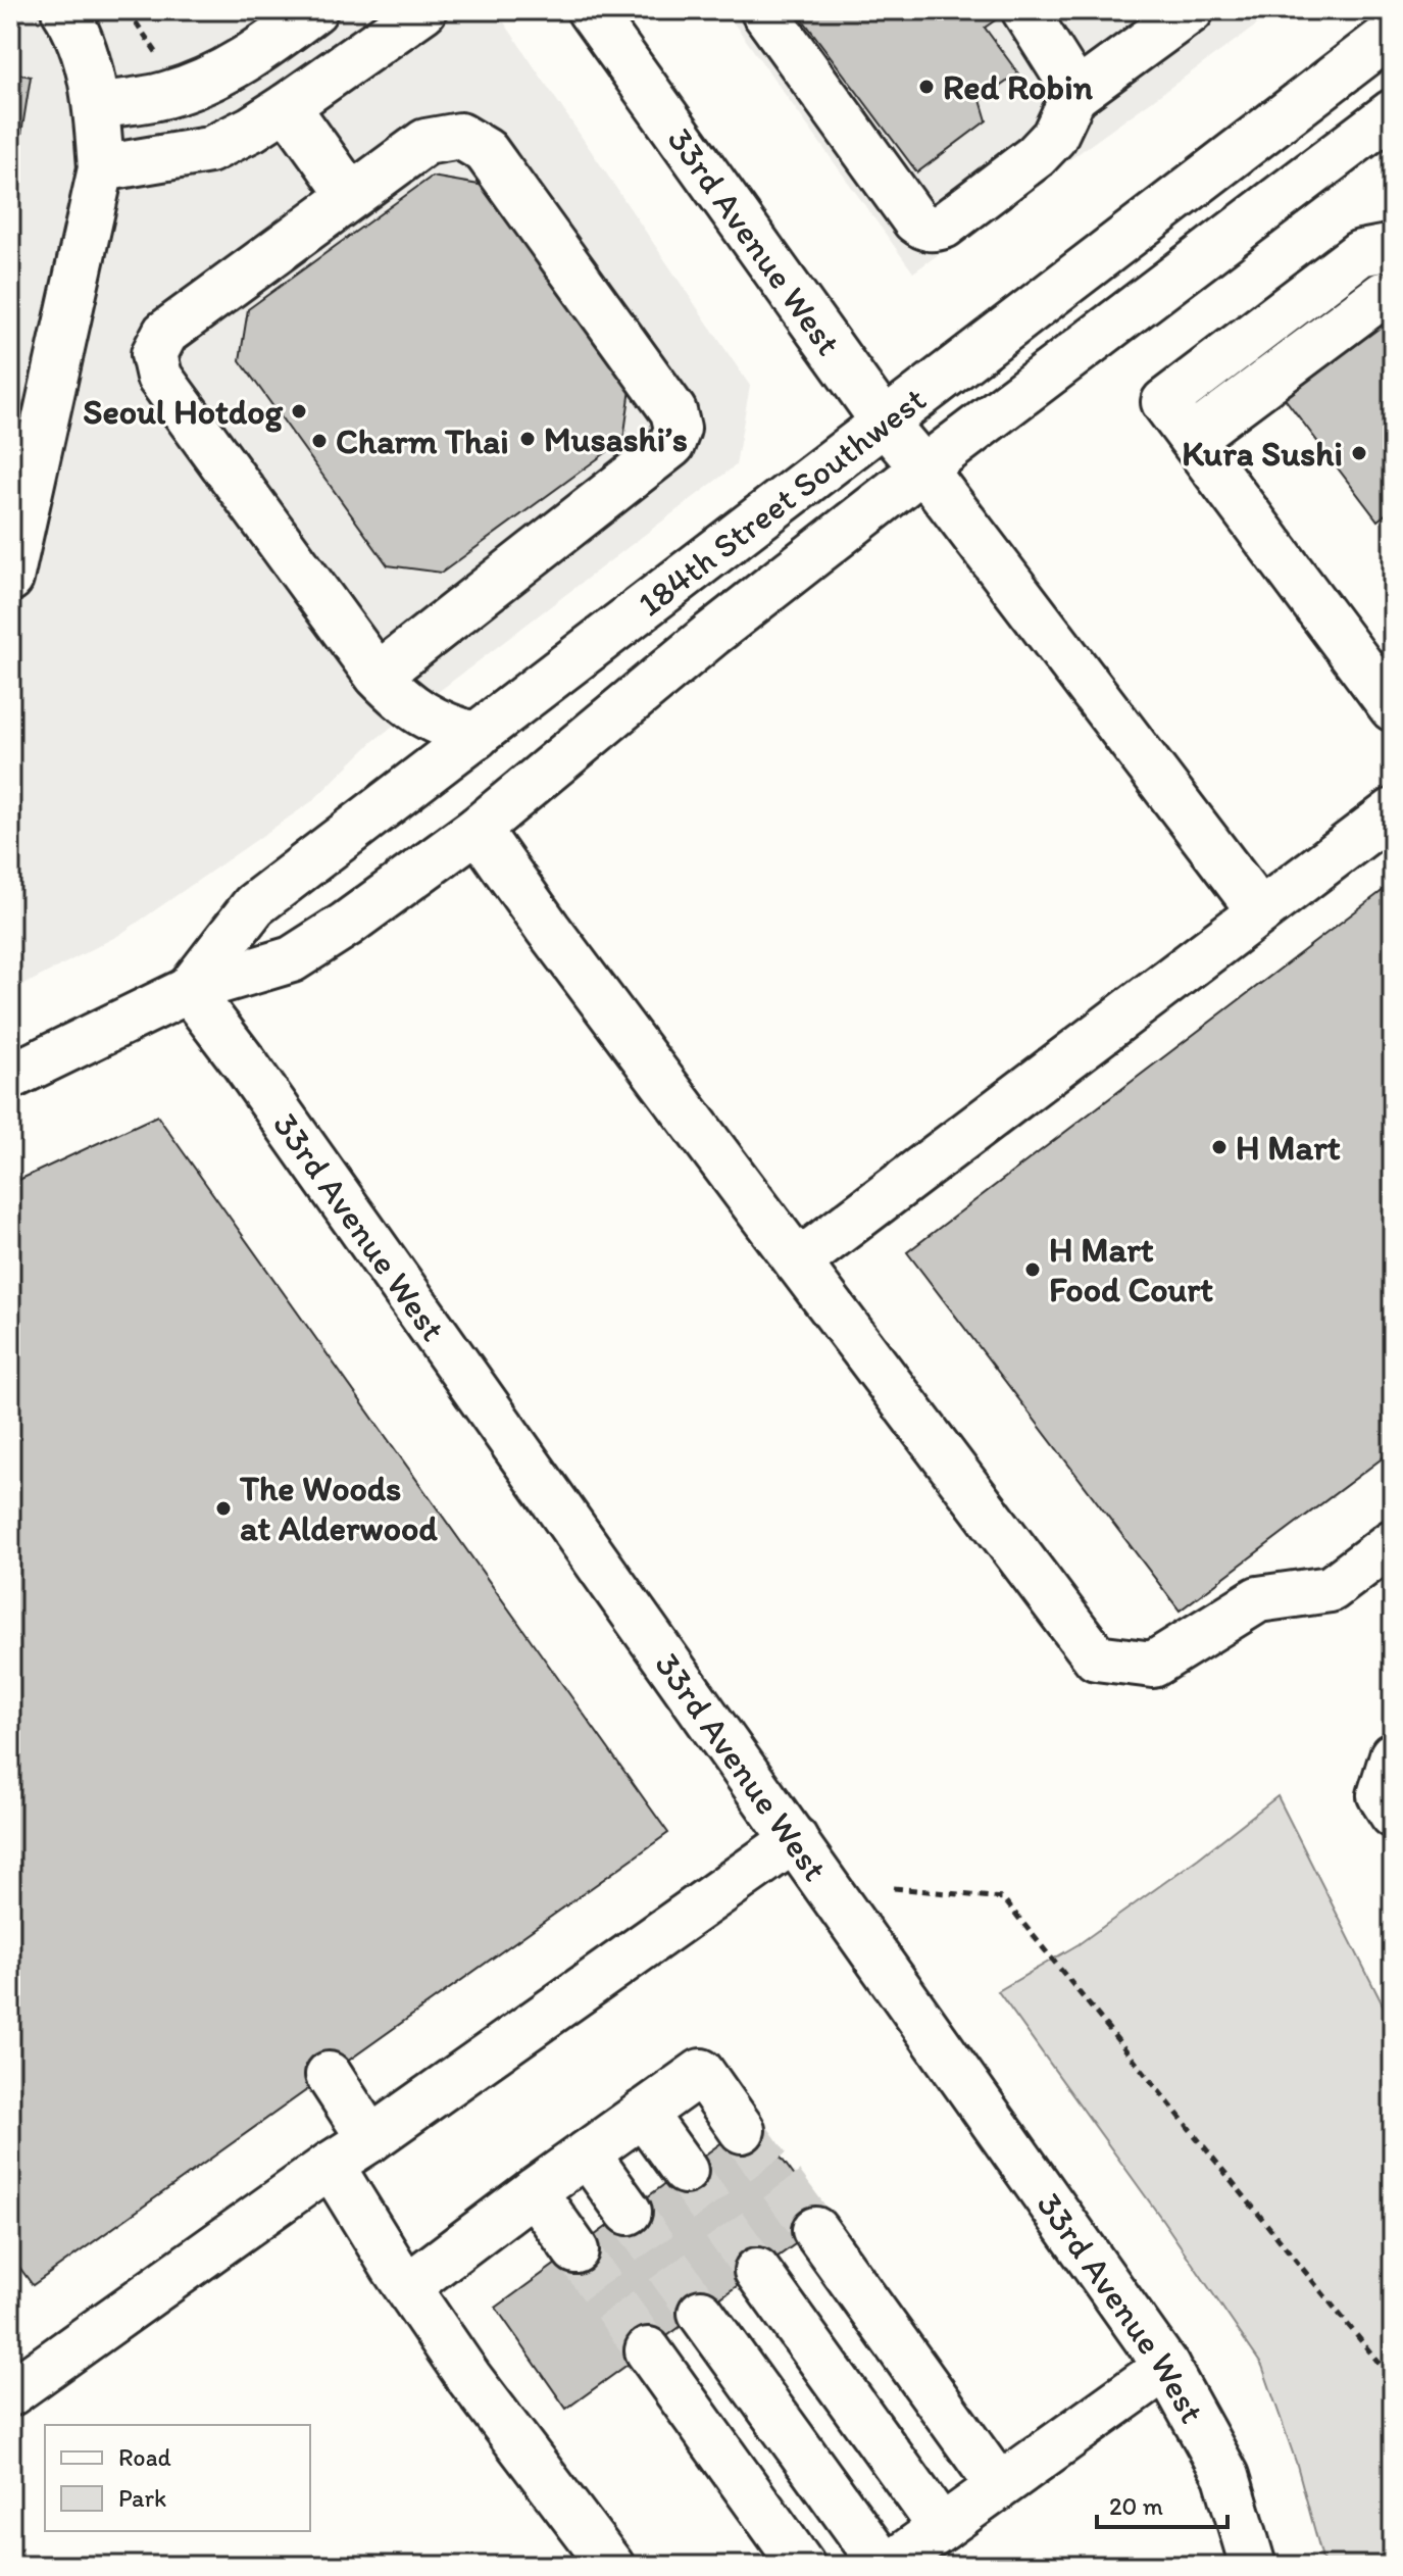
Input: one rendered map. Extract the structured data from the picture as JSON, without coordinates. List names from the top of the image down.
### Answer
{
  "streets": {
    "street": ["33rd Avenue West", "184th Street Southwest"]
  },
  "crossings": [
    ["33rd Avenue West", "184th Street Southwest"]
  ],
  "places": [
    "Red Robin",
    "Seoul Hotdog",
    "Musashi’s",
    "Charm Thai",
    "Kura Sushi",
    "H Mart",
    "H Mart Food Court",
    "The Woods at Alderwood"
  ],
  "legend": ["Road", "Park"],
  "scale_bar": "20 m"
}
